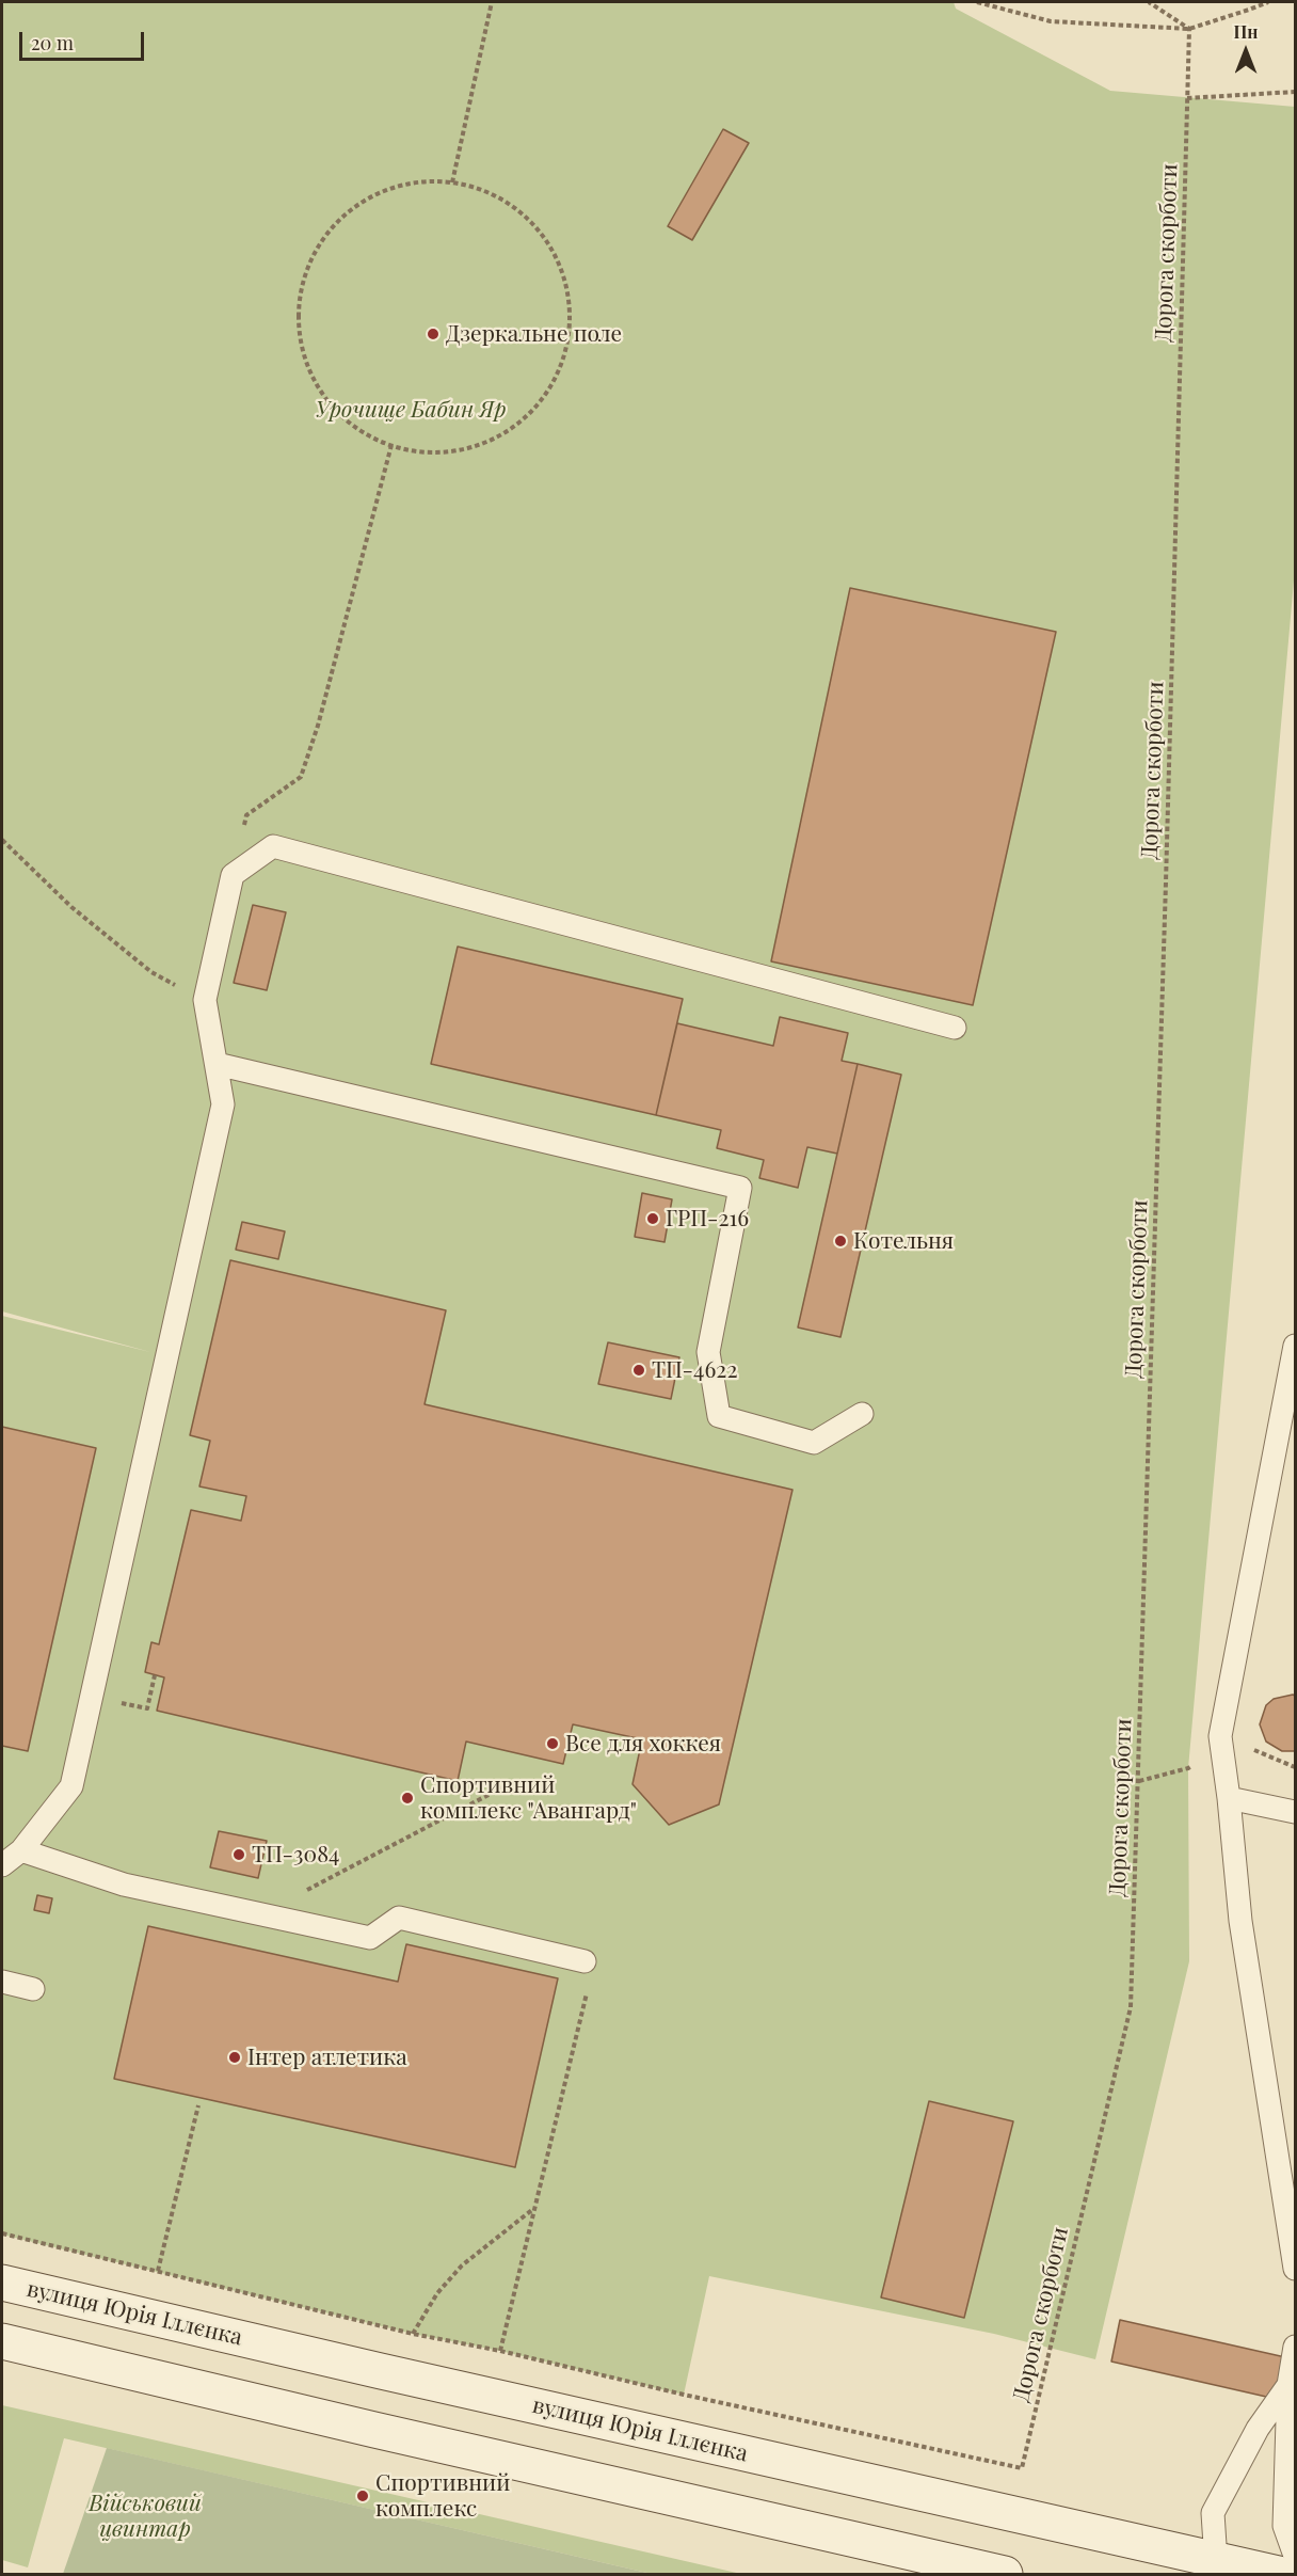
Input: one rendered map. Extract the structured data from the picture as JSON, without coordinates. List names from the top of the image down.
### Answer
{
  "streets": {
    "main road": ["вулиця Юрія Іллєнка"],
    "path": ["Дорога скорботи"]
  },
  "parks": ["Урочище Бабин Яр", "Військовий цвинтар"],
  "places": [
    "Дзеркальне поле",
    "ГРП-216",
    "Котельня",
    "ТП-4622",
    "Все для хоккея",
    "Спортивний комплекс \"Авангард\"",
    "ТП-3084",
    "Інтер атлетика",
    "Спортивний комплекс"
  ],
  "scale_bar": "20 m",
  "north": "top"
}
